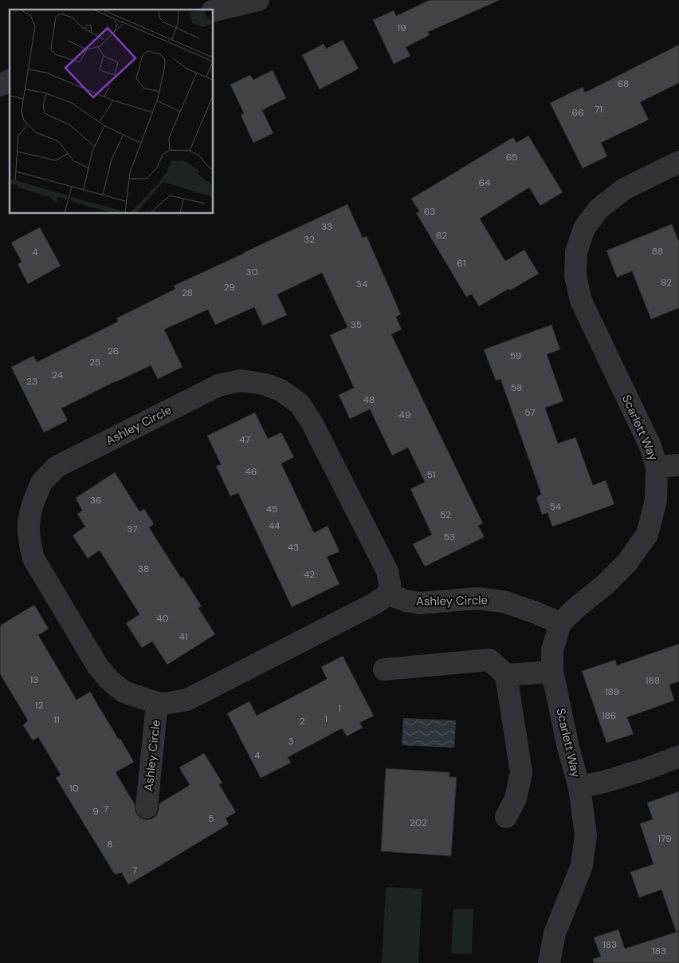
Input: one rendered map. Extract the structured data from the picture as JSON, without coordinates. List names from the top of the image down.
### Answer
{
  "streets": {
    "street": ["Ashley Circle", "Scarlett Way"]
  },
  "crossings": [
    ["Ashley Circle", "Scarlett Way"]
  ],
  "house_numbers": [
    "19",
    "68",
    "71",
    "66",
    "65",
    "64",
    "63",
    "33",
    "62",
    "32",
    "88",
    "4",
    "61",
    "30",
    "92",
    "34",
    "29",
    "28",
    "35",
    "26",
    "59",
    "25",
    "24",
    "23",
    "58",
    "48",
    "57",
    "49",
    "47",
    "46",
    "51",
    "36",
    "54",
    "45",
    "52",
    "44",
    "37",
    "53",
    "43",
    "38",
    "42",
    "40",
    "41",
    "13",
    "188",
    "189",
    "12",
    "1",
    "186",
    "1",
    "11",
    "2",
    "3",
    "4",
    "10",
    "7",
    "9",
    "5",
    "202",
    "179",
    "8",
    "7",
    "183",
    "183"
  ]
}
